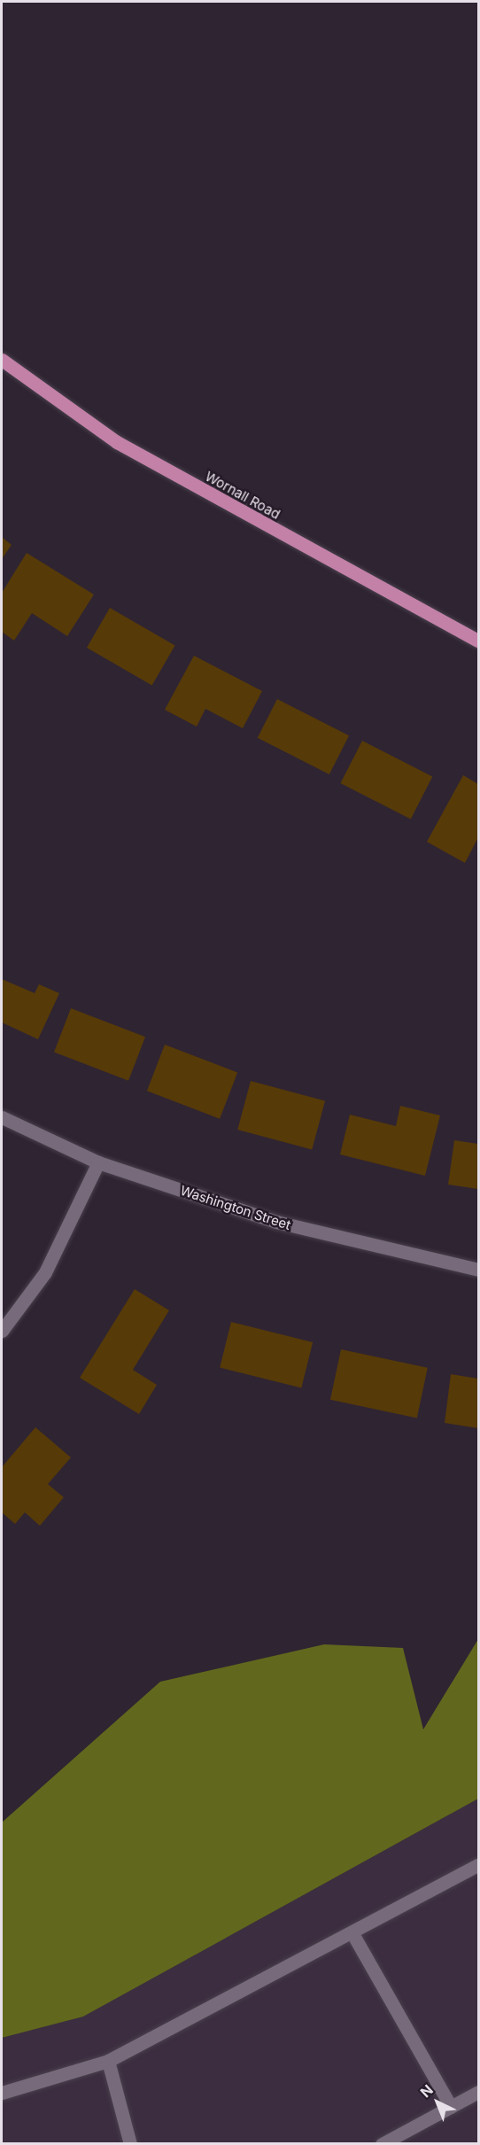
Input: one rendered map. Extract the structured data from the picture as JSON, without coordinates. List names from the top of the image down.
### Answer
{
  "streets": {
    "main road": ["Wornall Road"],
    "street": ["Washington Street"]
  },
  "north": "top left"
}
